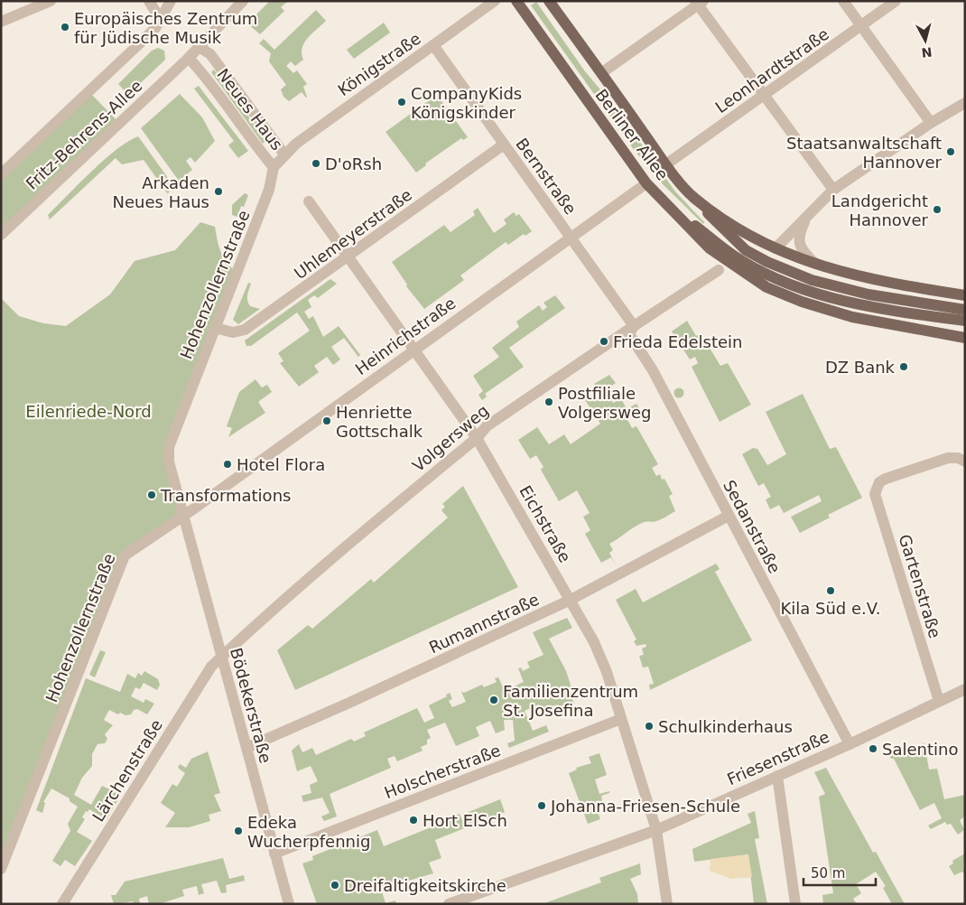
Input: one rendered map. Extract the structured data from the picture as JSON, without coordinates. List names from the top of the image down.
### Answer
{
  "streets": {
    "main road": ["Berliner Allee"],
    "street": [
      "Königstraße",
      "Leonhardtstraße",
      "Neues Haus",
      "Fritz-Behrens-Allee",
      "Bernstraße",
      "Uhlemeyerstraße",
      "Hohenzollernstraße",
      "Heinrichstraße",
      "Volgersweg",
      "Eichstraße",
      "Sedanstraße",
      "Gartenstraße",
      "Rumannstraße",
      "Bödekerstraße",
      "Friesenstraße",
      "Lärchenstraße",
      "Holscherstraße"
    ]
  },
  "crossings": [
    ["Königstraße", "Neues Haus"],
    ["Königstraße", "Bernstraße"],
    ["Leonhardtstraße", "Berliner Allee"],
    ["Neues Haus", "Fritz-Behrens-Allee"],
    ["Neues Haus", "Hohenzollernstraße"],
    ["Berliner Allee", "Heinrichstraße"],
    ["Bernstraße", "Uhlemeyerstraße"],
    ["Bernstraße", "Heinrichstraße"],
    ["Bernstraße", "Volgersweg"],
    ["Bernstraße", "Sedanstraße"],
    ["Uhlemeyerstraße", "Hohenzollernstraße"],
    ["Uhlemeyerstraße", "Eichstraße"],
    ["Hohenzollernstraße", "Heinrichstraße"],
    ["Hohenzollernstraße", "Bödekerstraße"],
    ["Heinrichstraße", "Eichstraße"],
    ["Heinrichstraße", "Bödekerstraße"],
    ["Volgersweg", "Eichstraße"],
    ["Volgersweg", "Sedanstraße"],
    ["Volgersweg", "Bödekerstraße"],
    ["Volgersweg", "Lärchenstraße"],
    ["Eichstraße", "Rumannstraße"],
    ["Eichstraße", "Friesenstraße"],
    ["Eichstraße", "Holscherstraße"],
    ["Sedanstraße", "Rumannstraße"],
    ["Sedanstraße", "Friesenstraße"],
    ["Gartenstraße", "Friesenstraße"],
    ["Rumannstraße", "Bödekerstraße"],
    ["Bödekerstraße", "Lärchenstraße"],
    ["Bödekerstraße", "Holscherstraße"]
  ],
  "parks": ["Eilenriede-Nord"],
  "places": [
    "Europäisches Zentrum für Jüdische Musik",
    "CompanyKids Königskinder",
    "Staatsanwaltschaft Hannover",
    "D'oRsh",
    "Arkaden Neues Haus",
    "Landgericht Hannover",
    "Frieda Edelstein",
    "DZ Bank",
    "Postfiliale Volgersweg",
    "Henriette Gottschalk",
    "Hotel Flora",
    "Transformations",
    "Kila Süd e.V.",
    "Familienzentrum St. Josefina",
    "Schulkinderhaus",
    "Salentino",
    "Johanna-Friesen-Schule",
    "Hort ElSch",
    "Edeka Wucherpfennig",
    "Dreifaltigkeitskirche"
  ],
  "scale_bar": "50 m",
  "north": "bottom"
}
